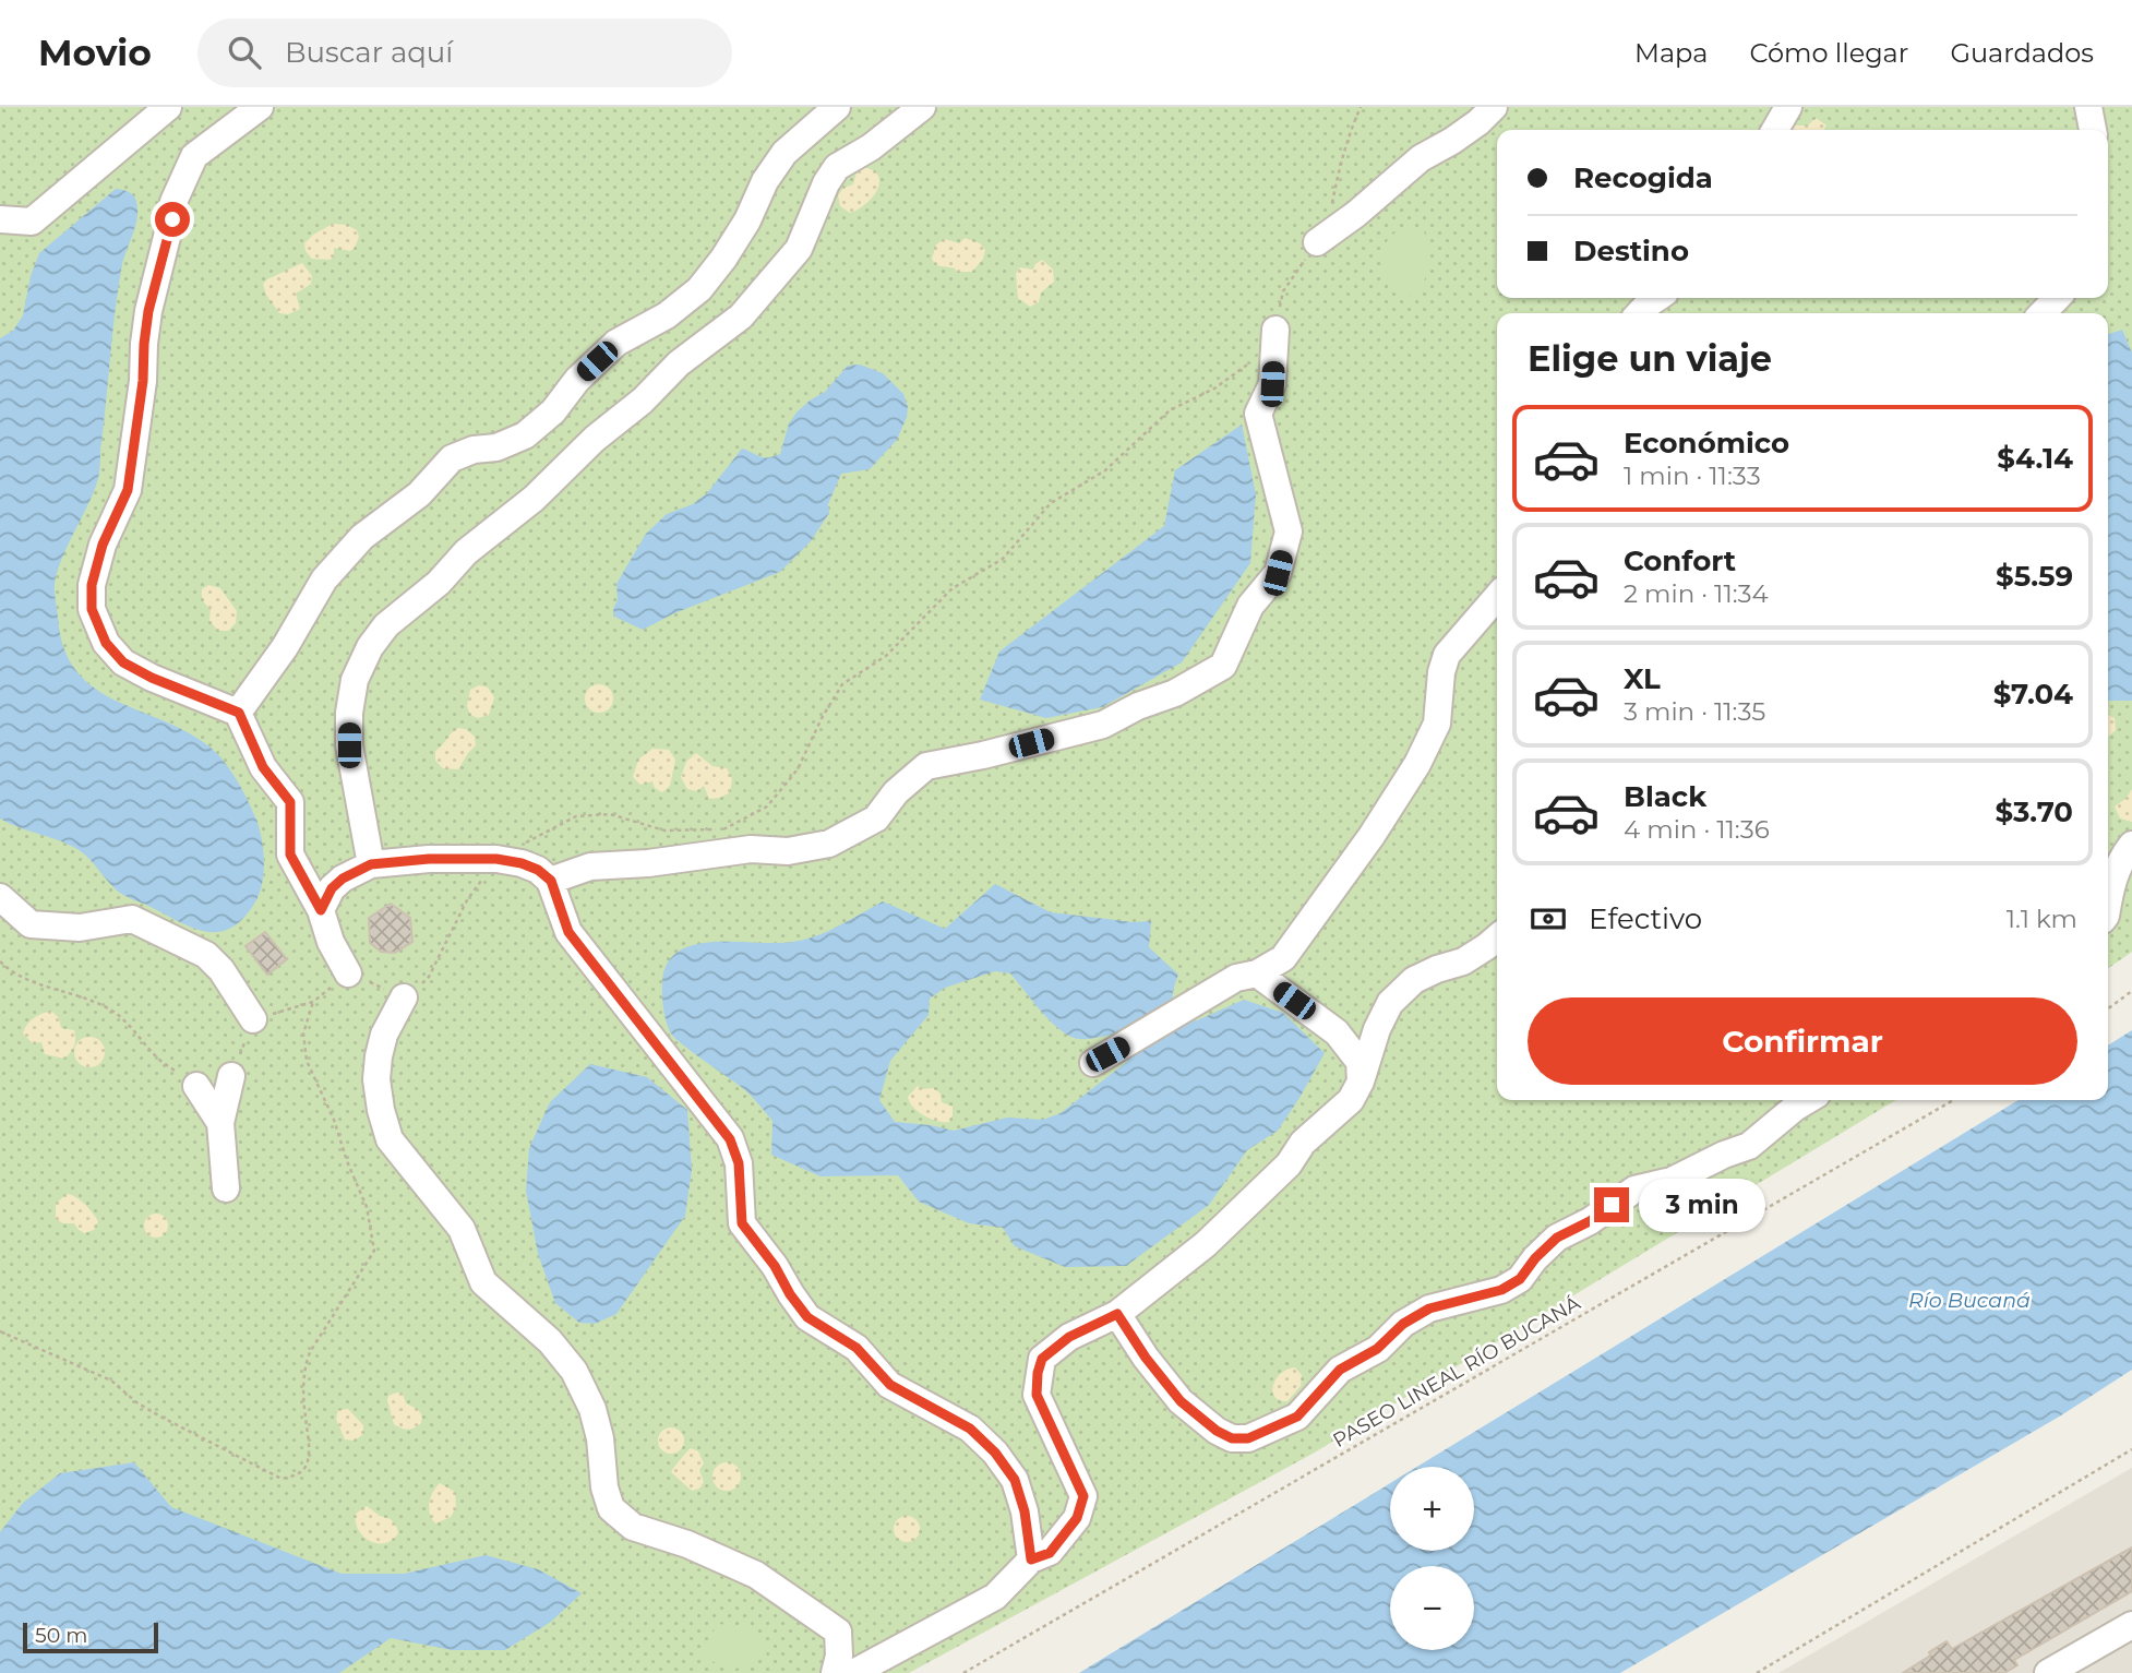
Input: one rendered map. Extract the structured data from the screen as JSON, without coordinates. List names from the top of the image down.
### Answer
{
  "streets": {
    "path": ["PASEO LINEAL RÍO BUCANÁ"]
  },
  "water": ["Río Bucaná"],
  "scale_bar": "50 m",
  "page": {
    "header": "Movio",
    "search": "Buscar aquí",
    "nav": ["Mapa", "Cómo llegar", "Guardados"],
    "banner": ["Recogida", "Destino"],
    "heading": "Elige un viaje",
    "list": [
      {
        "name": "Económico",
        "note": "1 min · 11:33",
        "value": "$4.14"
      },
      {
        "name": "Confort",
        "note": "2 min · 11:34",
        "value": "$5.59"
      },
      {
        "name": "XL",
        "note": "3 min · 11:35",
        "value": "$7.04"
      },
      {
        "name": "Black",
        "note": "4 min · 11:36",
        "value": "$3.70"
      }
    ],
    "pay": ["Efectivo", "1.1 km"],
    "buttons": "Confirmar",
    "bubble": "3 min",
    "map_buttons": ["+", "−"],
    "scale": "50 m"
  }
}
